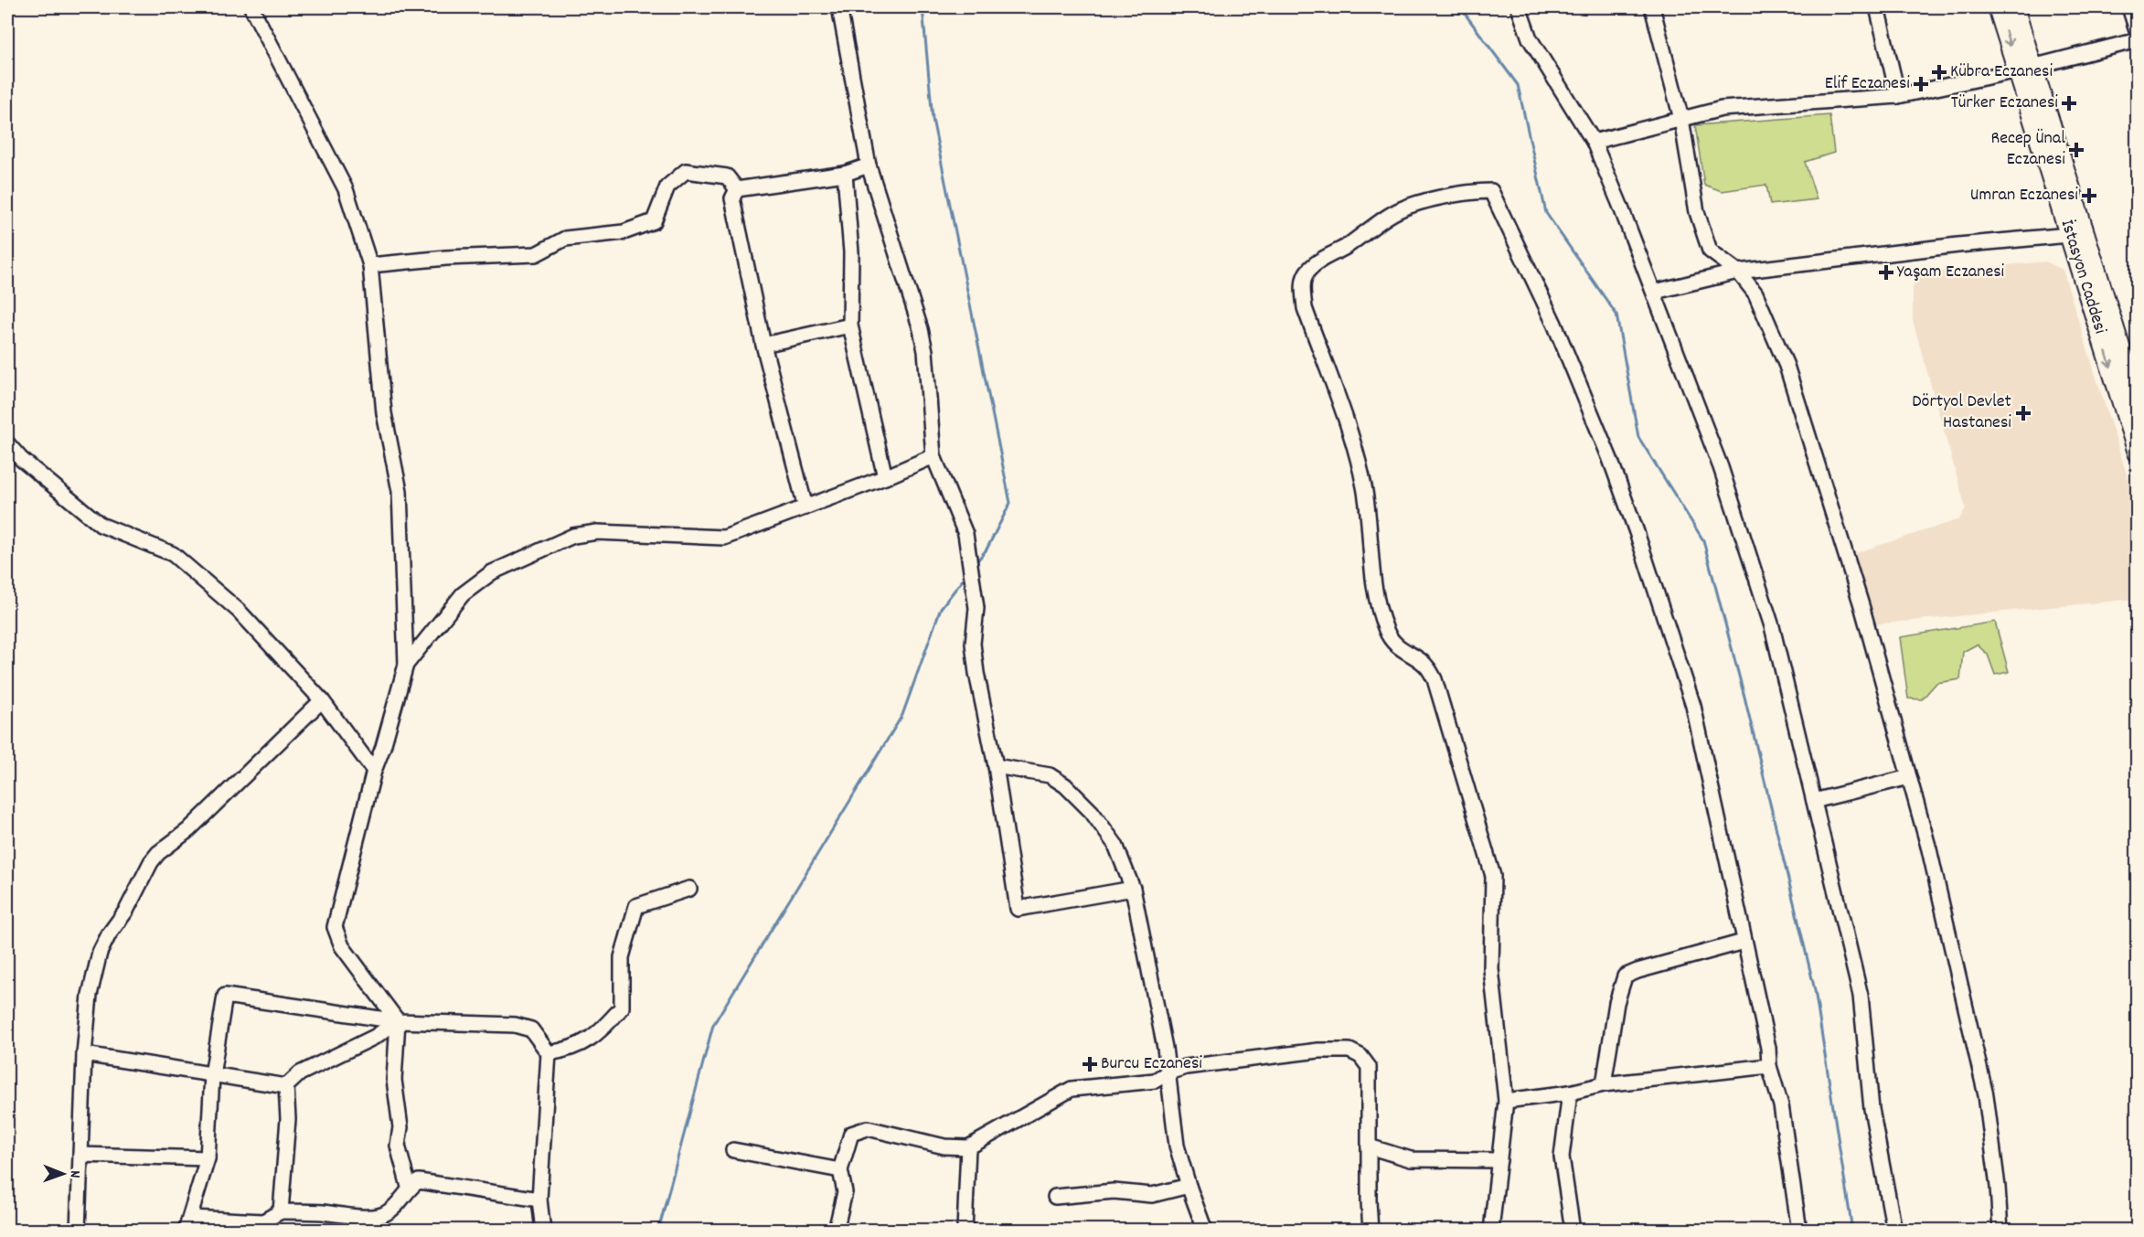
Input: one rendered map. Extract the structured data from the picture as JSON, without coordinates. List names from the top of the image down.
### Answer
{
  "streets": {
    "main road": ["İstasyon Caddesi"]
  },
  "places": {
    "health": [
      "Kübra Eczanesi",
      "Elif Eczanesi",
      "Türker Eczanesi",
      "Recep Ünal Eczanesi",
      "Umran Eczanesi",
      "Yaşam Eczanesi",
      "Dörtyol Devlet Hastanesi",
      "Burcu Eczanesi"
    ]
  },
  "north": "right"
}
